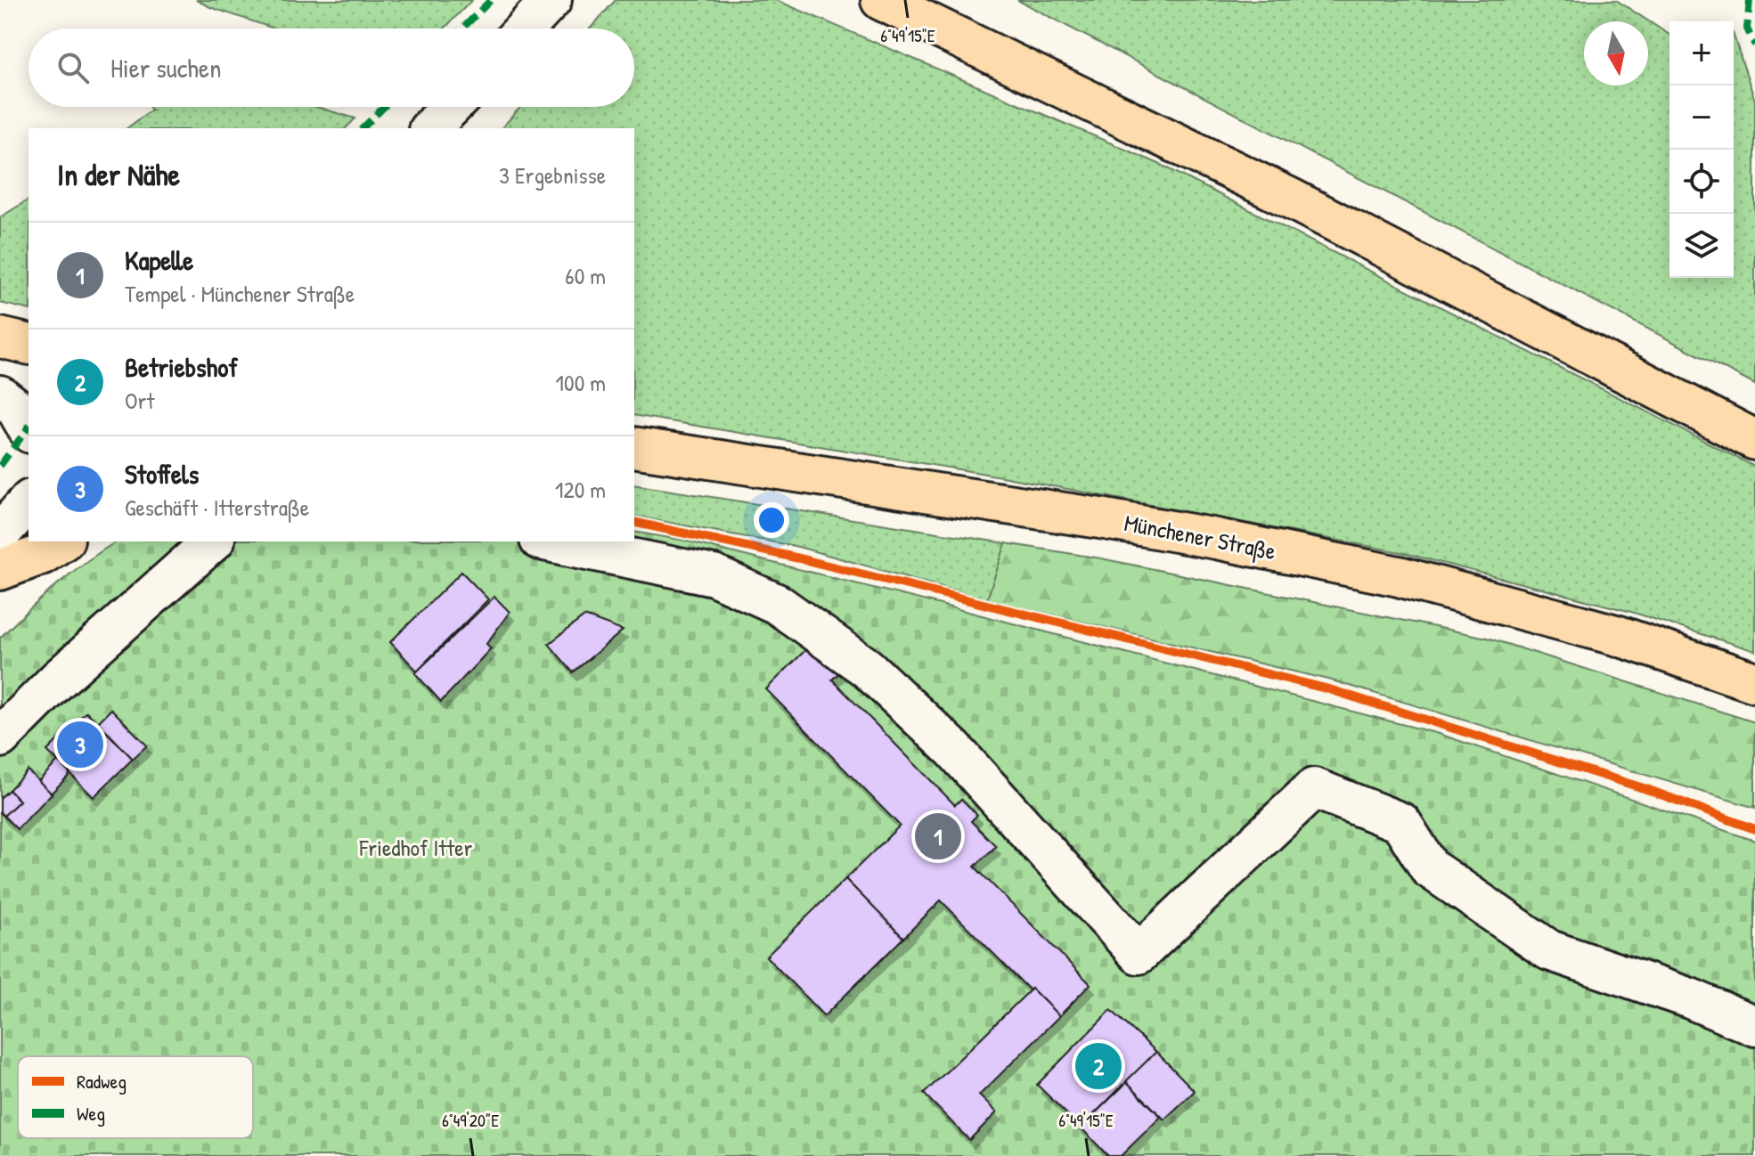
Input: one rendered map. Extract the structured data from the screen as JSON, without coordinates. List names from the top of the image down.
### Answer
{
  "streets": {
    "main road": ["Münchener Straße"]
  },
  "parks": ["Friedhof Itter"],
  "legend": ["Radweg", "Weg"],
  "north": "bottom",
  "page": {
    "map_buttons": ["+", "−"],
    "search": "Hier suchen",
    "heading": ["In der Nähe", "3 Ergebnisse"],
    "list": [
      {
        "mark": "1",
        "name": "Kapelle",
        "note": "Tempel · Münchener Straße",
        "value": "60 m"
      },
      {
        "mark": "2",
        "name": "Betriebshof",
        "note": "Ort",
        "value": "100 m"
      },
      {
        "mark": "3",
        "name": "Stoffels",
        "note": "Geschäft · Itterstraße",
        "value": "120 m"
      }
    ],
    "pins": ["3", "1", "2"]
  },
  "coordinates": ["6°49'15\"E", "6°49'20\"E"]
}
